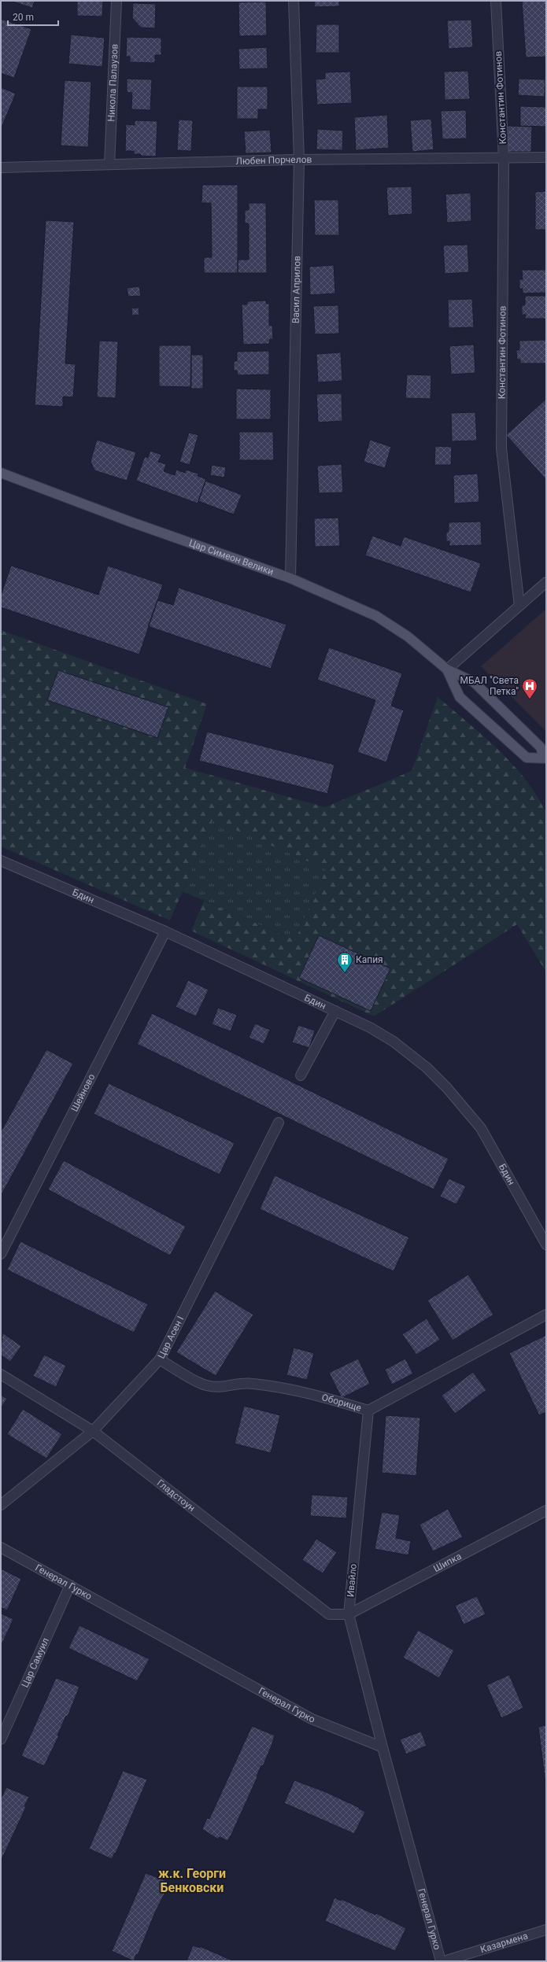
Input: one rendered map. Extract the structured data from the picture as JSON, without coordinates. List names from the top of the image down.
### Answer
{
  "streets": {
    "main road": ["Цар Симеон Велики"],
    "street": [
      "Никола Палаузов",
      "Константин Фотинов",
      "Любен Порчелов",
      "Васил Априлов",
      "Бдин",
      "Шейново",
      "Цар Асен I",
      "Оборище",
      "Гладстоун",
      "Шипка",
      "Ивайло",
      "Генерал Гурко",
      "Цар Самуил",
      "Казармена"
    ]
  },
  "crossings": [
    ["Никола Палаузов", "Любен Порчелов"],
    ["Константин Фотинов", "Любен Порчелов"],
    ["Любен Порчелов", "Васил Априлов"],
    ["Васил Априлов", "Цар Симеон Велики"],
    ["Бдин", "Шейново"],
    ["Цар Асен I", "Оборище"],
    ["Цар Асен I", "Гладстоун"],
    ["Оборище", "Ивайло"],
    ["Гладстоун", "Шипка"],
    ["Гладстоун", "Ивайло"],
    ["Шипка", "Ивайло"],
    ["Ивайло", "Генерал Гурко"],
    ["Генерал Гурко", "Цар Самуил"]
  ],
  "districts": ["ж.к. Георги Бенковски"],
  "places": {
    "hospital": ["МБАЛ \"Света Петка\""],
    "building": ["Капия"]
  },
  "scale_bar": "20 m"
}
